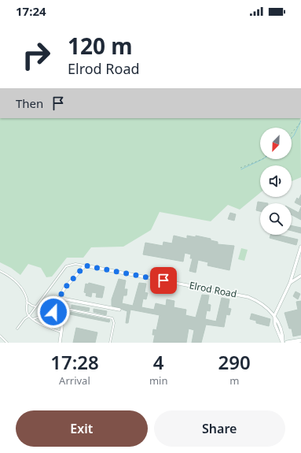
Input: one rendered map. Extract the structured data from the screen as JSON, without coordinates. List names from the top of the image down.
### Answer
{
  "streets": {
    "street": ["Elrod Road"]
  },
  "north": "bottom left",
  "page": {
    "status": "17:24",
    "turn": ["120 m", "Elrod Road"],
    "then": "Then",
    "eta": [
      "17:28",
      "Arrival",
      "4",
      "min",
      "290",
      "m"
    ],
    "buttons": ["Exit", "Share"]
  }
}
